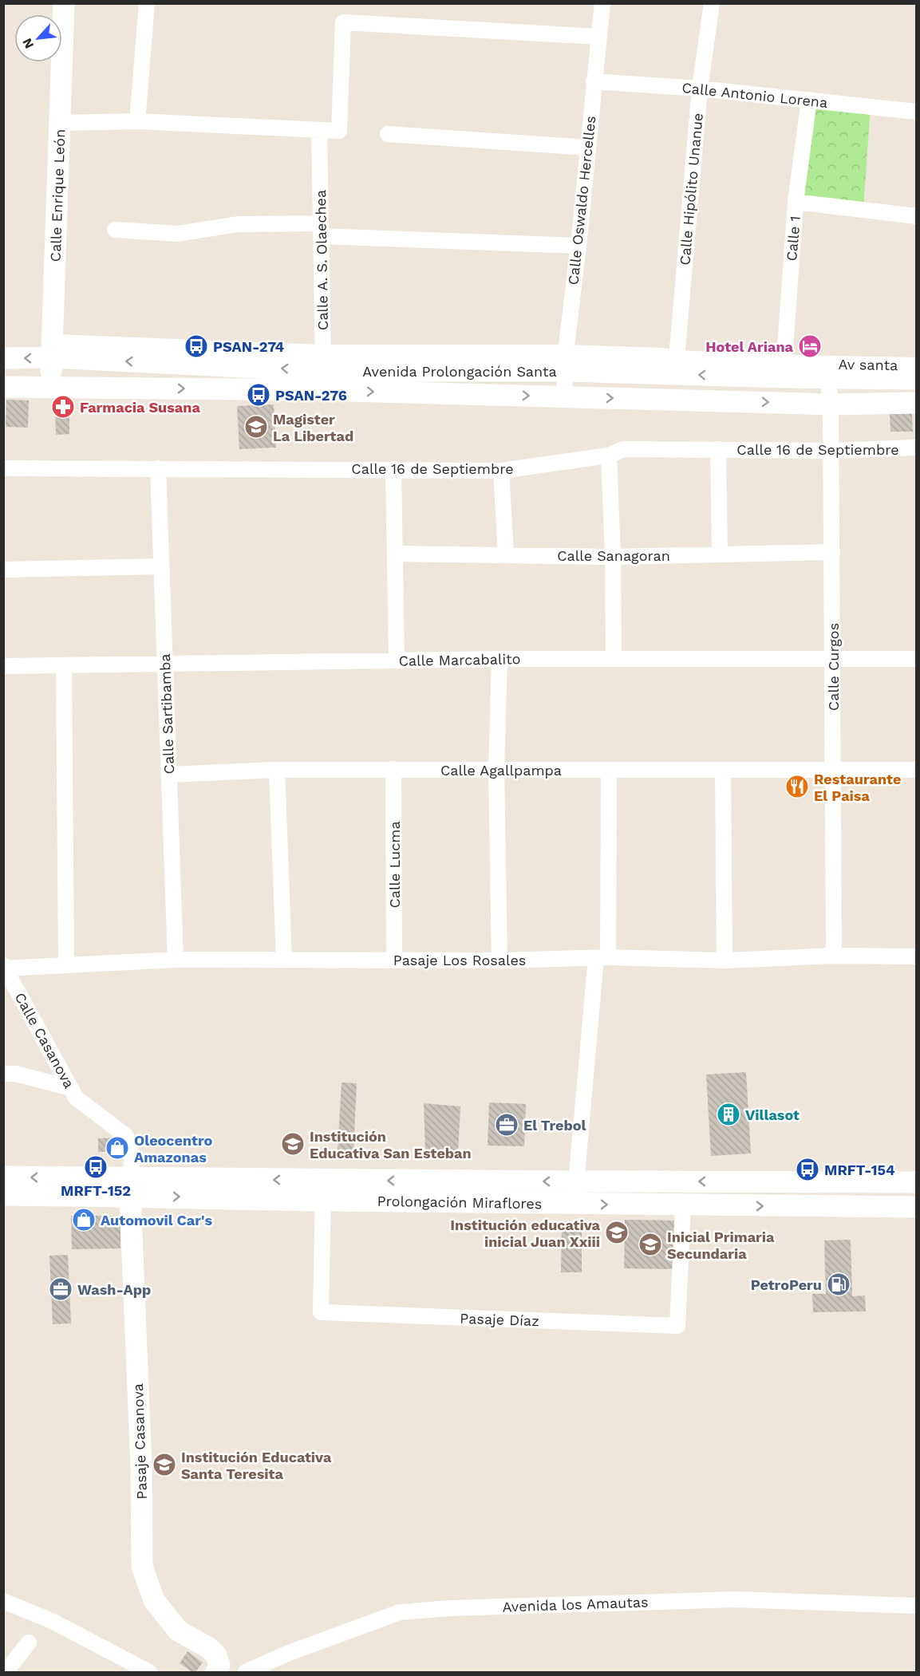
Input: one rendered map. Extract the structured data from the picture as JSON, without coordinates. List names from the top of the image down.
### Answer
{
  "streets": {
    "street": [
      "Calle Antonio Lorena",
      "Calle Hipólito Unanue",
      "Calle Enrique León",
      "Calle Oswaldo Hercelles",
      "Calle 1",
      "Calle A. S. Olaechea",
      "Av santa",
      "Avenida Prolongación Santa",
      "Calle 16 de Septiembre",
      "Calle Sanagoran",
      "Calle Marcabalito",
      "Calle Curgos",
      "Calle Sartibamba",
      "Calle Agallpampa",
      "Calle Lucma",
      "Pasaje Los Rosales",
      "Calle Casanova",
      "Prolongación Miraflores",
      "Pasaje Díaz",
      "Pasaje Casanova",
      "Avenida los Amautas"
    ]
  },
  "crossings": [
    ["Calle Antonio Lorena", "Calle Hipólito Unanue"],
    ["Calle Antonio Lorena", "Calle Oswaldo Hercelles"],
    ["Calle Antonio Lorena", "Calle 1"],
    ["Calle Hipólito Unanue", "Avenida Prolongación Santa"],
    ["Calle Enrique León", "Avenida Prolongación Santa"],
    ["Calle Oswaldo Hercelles", "Avenida Prolongación Santa"],
    ["Calle 1", "Av santa"],
    ["Calle 1", "Avenida Prolongación Santa"],
    ["Calle A. S. Olaechea", "Avenida Prolongación Santa"],
    ["Av santa", "Avenida Prolongación Santa"],
    ["Avenida Prolongación Santa", "Calle Curgos"],
    ["Calle 16 de Septiembre", "Calle Curgos"],
    ["Calle 16 de Septiembre", "Calle Sartibamba"],
    ["Calle Sanagoran", "Calle Curgos"],
    ["Calle Marcabalito", "Calle Curgos"],
    ["Calle Marcabalito", "Calle Sartibamba"],
    ["Calle Curgos", "Calle Agallpampa"],
    ["Calle Curgos", "Pasaje Los Rosales"],
    ["Calle Sartibamba", "Calle Agallpampa"],
    ["Calle Sartibamba", "Pasaje Los Rosales"],
    ["Calle Agallpampa", "Calle Lucma"],
    ["Calle Lucma", "Pasaje Los Rosales"],
    ["Pasaje Los Rosales", "Calle Casanova"],
    ["Calle Casanova", "Prolongación Miraflores"],
    ["Calle Casanova", "Pasaje Casanova"],
    ["Prolongación Miraflores", "Pasaje Díaz"],
    ["Prolongación Miraflores", "Pasaje Casanova"]
  ],
  "places": {
    "bus stop": [
      "PSAN-274",
      "PSAN-276",
      "MRFT-152",
      "MRFT-154"
    ],
    "hotel": ["Hotel Ariana"],
    "pharmacy": ["Farmacia Susana"],
    "school or university": [
      "Magister La Libertad",
      "Institución Educativa San Esteban",
      "Institución educativa inicial Juan Xxiii",
      "Inicial Primaria Secundaria",
      "Institución Educativa Santa Teresita"
    ],
    "restaurant": ["Restaurante El Paisa"],
    "building": ["Villasot"],
    "office": ["El Trebol", "Wash-App"],
    "shop": ["Oleocentro Amazonas", "Automovil Car's"],
    "fuel station": ["PetroPeru"]
  },
  "north": "bottom left"
}
